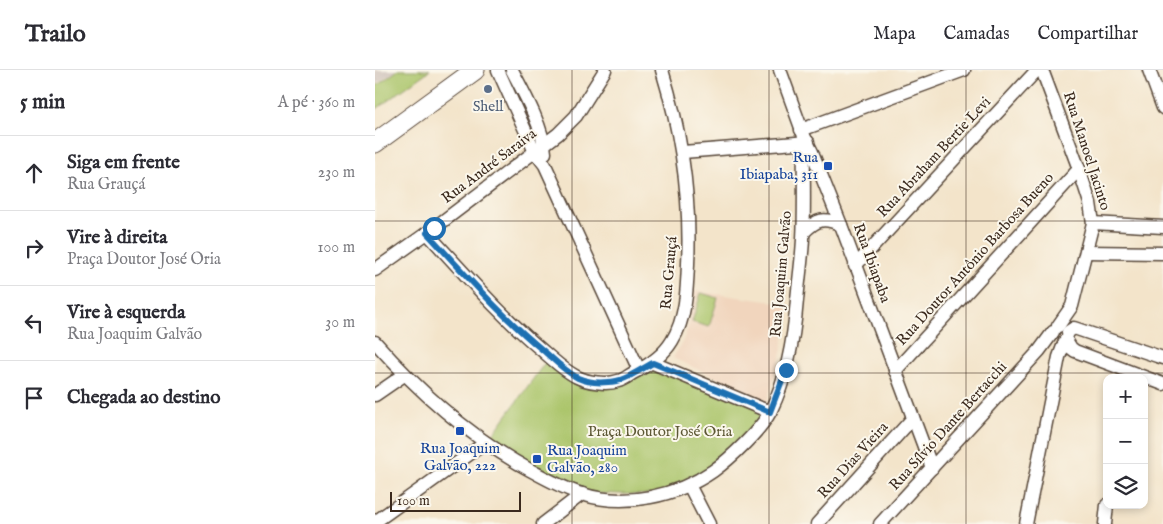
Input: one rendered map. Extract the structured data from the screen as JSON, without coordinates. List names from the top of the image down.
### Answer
{
  "streets": {
    "street": [
      "Rua Manoel Jacinto",
      "Rua Abraham Bertie Levi",
      "Rua André Saraiva",
      "Rua Doutor Antônio Barbosa Bueno",
      "Rua Ibiapaba",
      "Rua Grauçá",
      "Rua Joaquim Galvão",
      "Rua Sílvio Dante Bertacchi",
      "Rua Dias Vieira"
    ]
  },
  "crossings": [
    ["Rua Manoel Jacinto", "Rua Doutor Antônio Barbosa Bueno"],
    ["Rua Manoel Jacinto", "Rua Sílvio Dante Bertacchi"],
    ["Rua Abraham Bertie Levi", "Rua Ibiapaba"],
    ["Rua André Saraiva", "Rua Grauçá"],
    ["Rua Doutor Antônio Barbosa Bueno", "Rua Ibiapaba"],
    ["Rua Ibiapaba", "Rua Joaquim Galvão"],
    ["Rua Ibiapaba", "Rua Sílvio Dante Bertacchi"],
    ["Rua Ibiapaba", "Rua Dias Vieira"]
  ],
  "parks": ["Praça Doutor José Oria"],
  "places": {
    "other": ["Shell"],
    "transit": ["Rua Ibiapaba, 311", "Rua Joaquim Galvão, 222", "Rua Joaquim Galvão, 280"]
  },
  "scale_bar": "100 m",
  "page": {
    "header": "Trailo",
    "nav": ["Mapa", "Camadas", "Compartilhar"],
    "heading": ["5 min", "A pé · 360 m"],
    "list": [
      ["Siga em frente", "Rua Grauçá", "230 m"],
      ["Vire à direita", "Praça Doutor José Oria", "100 m"],
      ["Vire à esquerda", "Rua Joaquim Galvão", "30 m"],
      "Chegada ao destino"
    ],
    "map_buttons": ["+", "−"],
    "scale": "100 m"
  }
}
